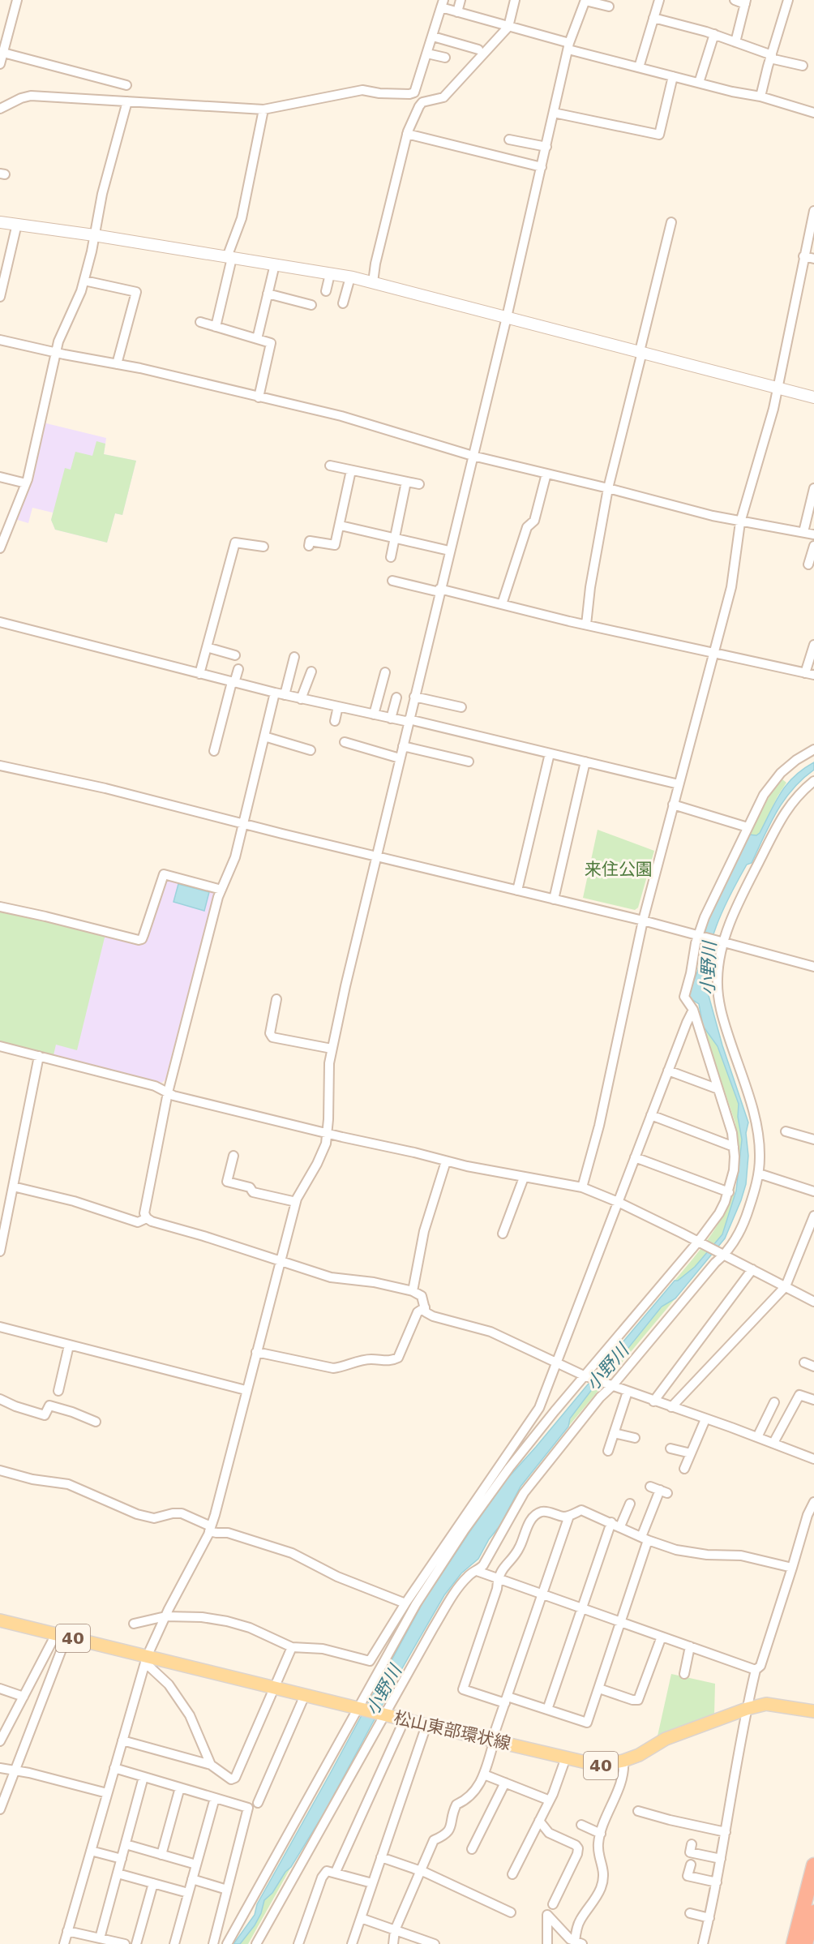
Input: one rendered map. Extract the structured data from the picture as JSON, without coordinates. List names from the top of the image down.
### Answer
{
  "streets": {
    "main road": ["40", "松山東部環状線"]
  },
  "water": ["小野川"],
  "parks": ["来住公園"]
}
